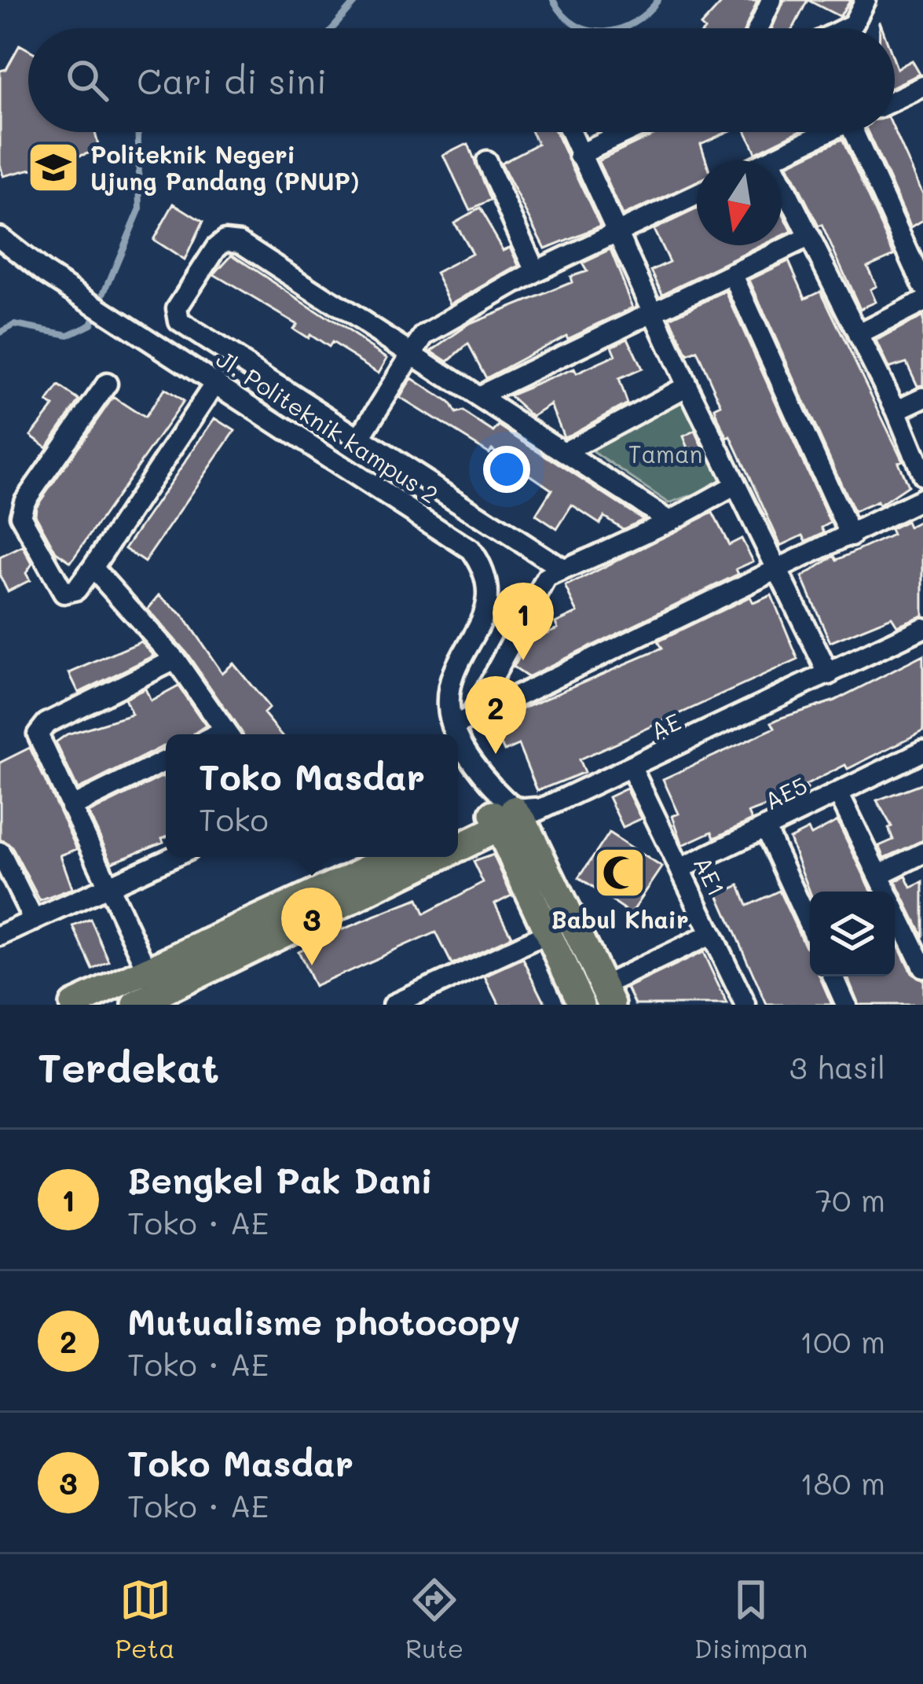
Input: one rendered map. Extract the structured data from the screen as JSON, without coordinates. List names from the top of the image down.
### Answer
{
  "streets": {
    "street": [
      "Jl. Politeknik kampus 2",
      "AE",
      "AE5",
      "AE1"
    ]
  },
  "crossings": [
    ["AE", "AE1"],
    ["AE5", "AE1"]
  ],
  "parks": ["Taman"],
  "places": {
    "school or university": ["Politeknik Negeri Ujung Pandang (PNUP)"],
    "mosque": ["Babul Khair"]
  },
  "north": "bottom",
  "page": {
    "search": "Cari di sini",
    "pins": ["1", "2", "3"],
    "popup": ["Toko Masdar", "Toko"],
    "heading": ["Terdekat", "3 hasil"],
    "list": [
      {
        "mark": "1",
        "name": "Bengkel Pak Dani",
        "note": "Toko · AE",
        "value": "70 m"
      },
      {
        "mark": "2",
        "name": "Mutualisme photocopy",
        "note": "Toko · AE",
        "value": "100 m"
      },
      {
        "mark": "3",
        "name": "Toko Masdar",
        "note": "Toko · AE",
        "value": "180 m"
      }
    ],
    "nav": ["Peta", "Rute", "Disimpan"]
  }
}
